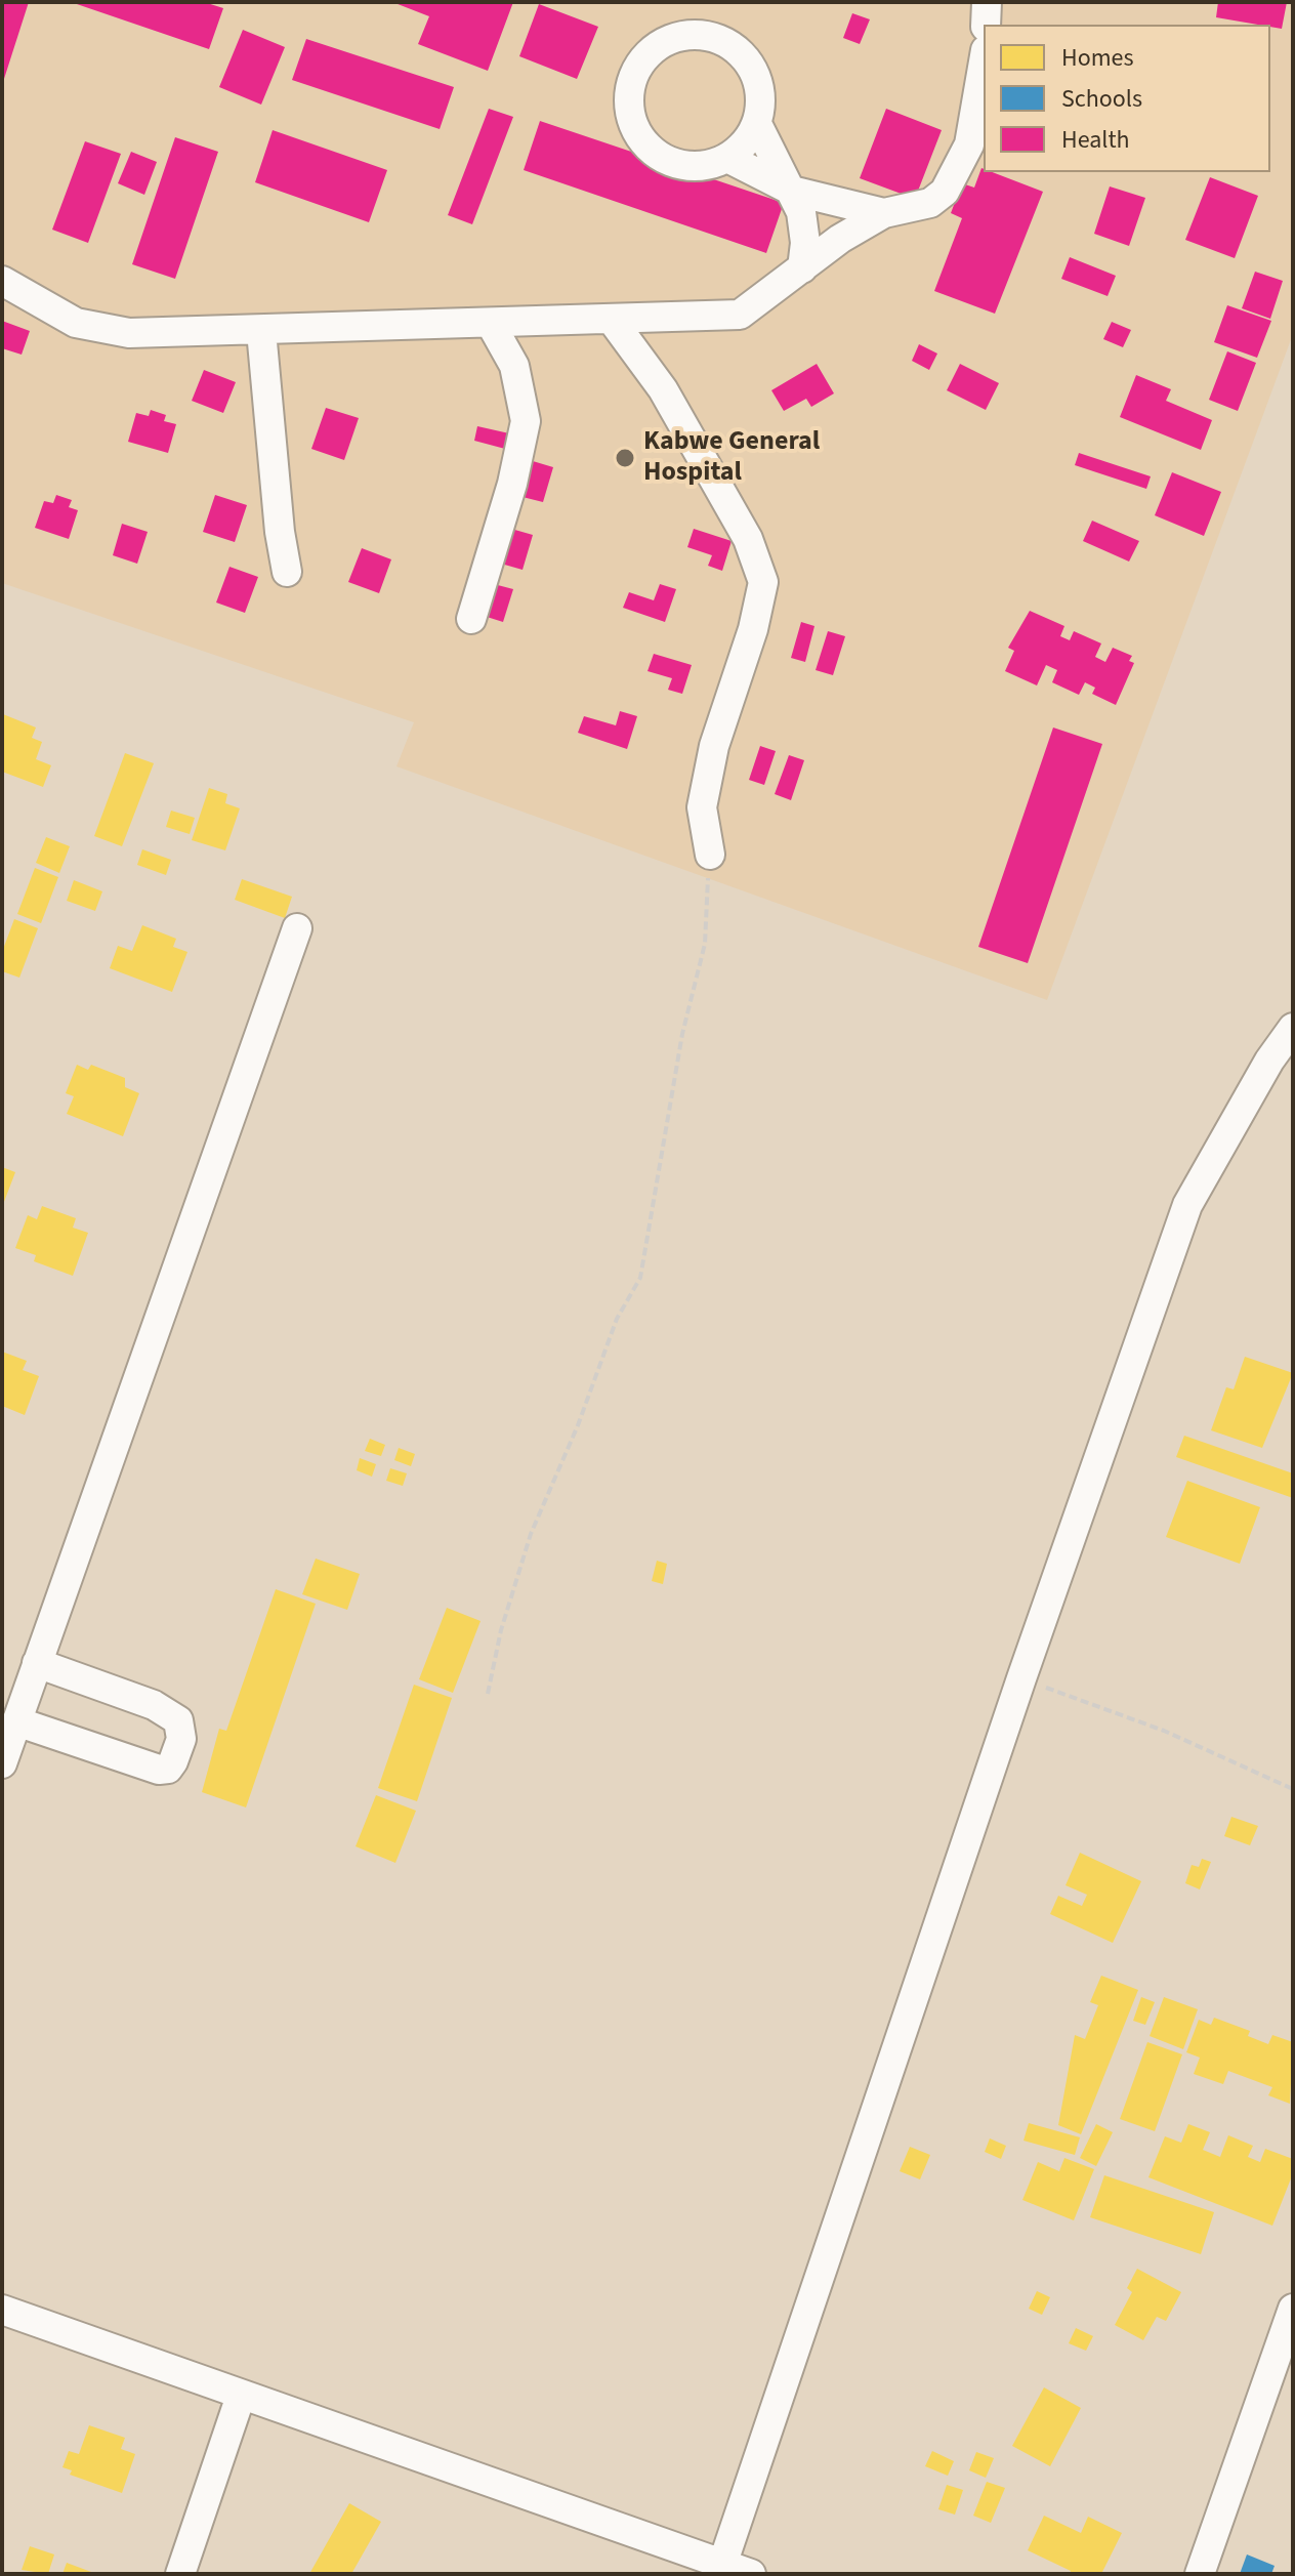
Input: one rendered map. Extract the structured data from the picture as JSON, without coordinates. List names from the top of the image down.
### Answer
{
  "places": ["Kabwe General Hospital"],
  "legend": ["Homes", "Schools", "Health"]
}
